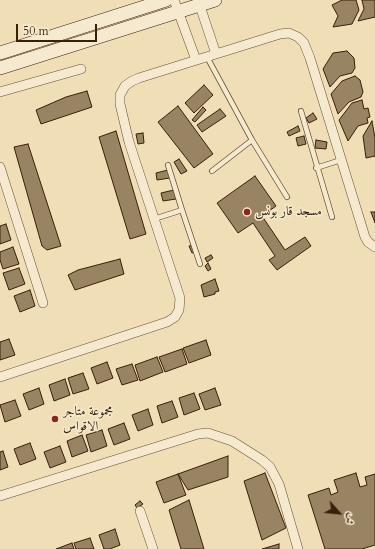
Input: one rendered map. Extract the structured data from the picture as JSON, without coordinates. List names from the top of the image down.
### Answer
{
  "places": ["مسجد قار بونس", "مجموعة متاجر الاقواس"],
  "scale_bar": "50 m",
  "north": "bottom right"
}
